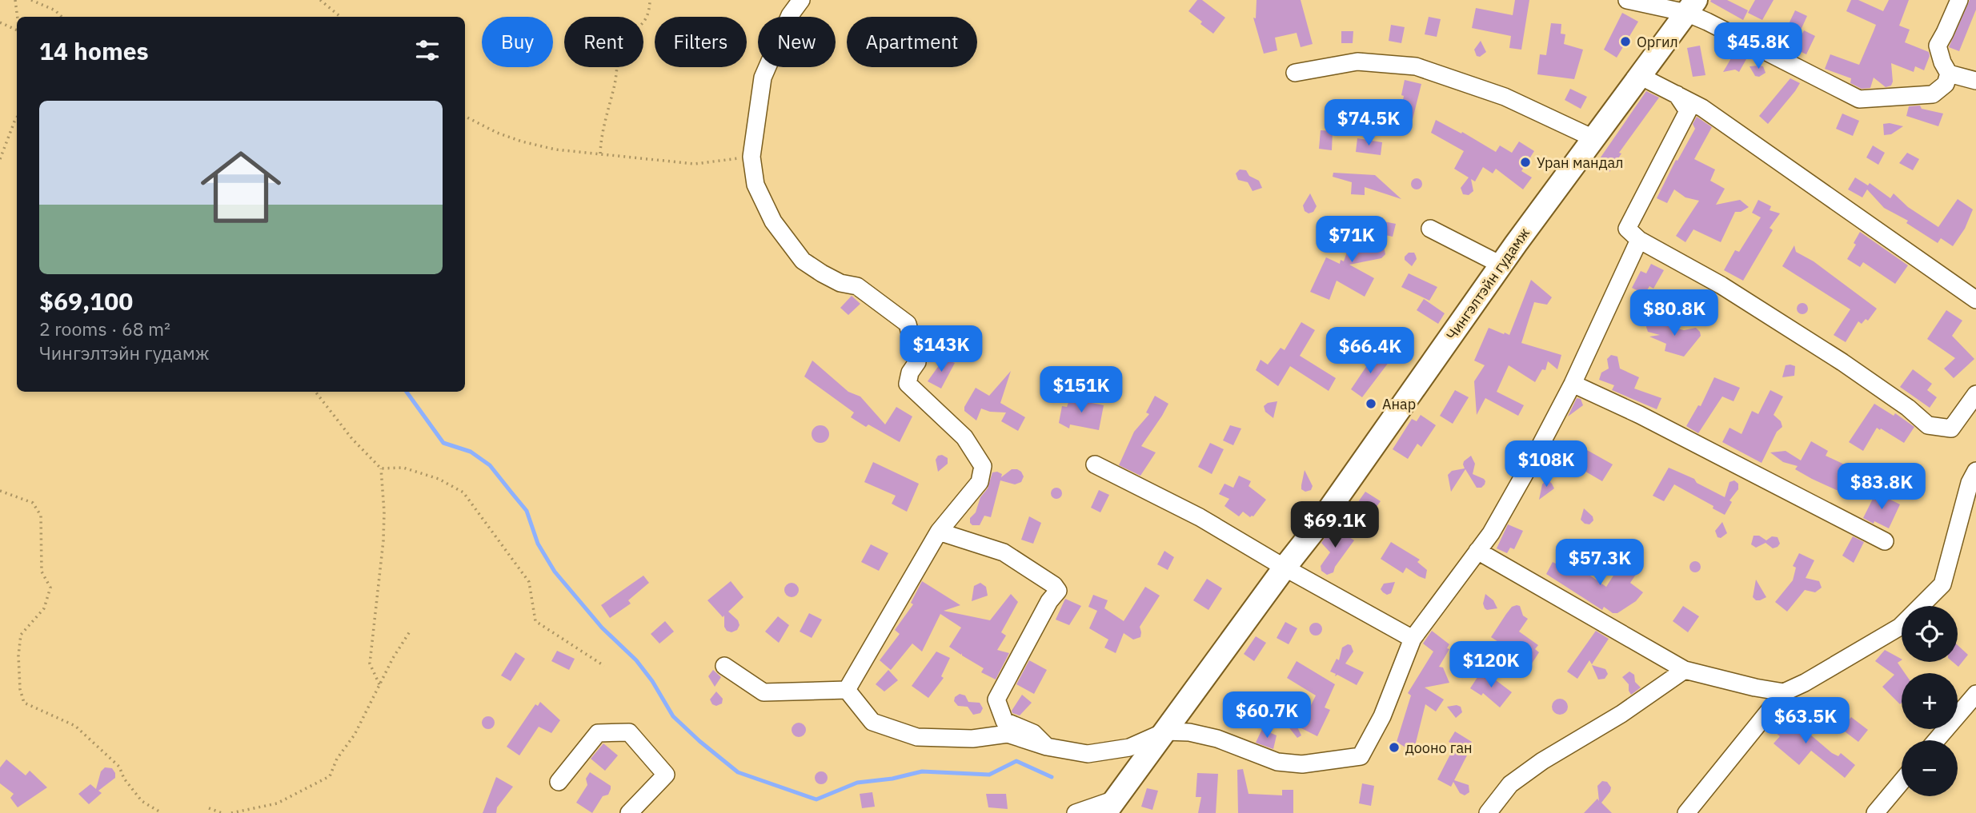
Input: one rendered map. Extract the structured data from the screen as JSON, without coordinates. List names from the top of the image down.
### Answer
{
  "streets": {
    "main road": ["Чингэлтэйн гудамж"]
  },
  "places": [
    "Оргил",
    "Уран мандал",
    "Анар",
    "дооно ган"
  ],
  "page": {
    "chip": [
      "Buy",
      "Rent",
      "Filters",
      "New",
      "Apartment"
    ],
    "heading": "14 homes",
    "price": [
      "$45.8K",
      "$74.5K",
      "$71K",
      "$80.8K",
      "$143K",
      "$66.4K",
      "$151K",
      "$108K",
      "$83.8K",
      "$69.1K",
      "$57.3K",
      "$120K",
      "$60.7K",
      "$63.5K"
    ],
    "list": [
      {
        "name": "$69,100",
        "note": "2 rooms · 68 m² · Чингэлтэйн гудамж"
      }
    ],
    "map_buttons": ["+", "−"]
  }
}
